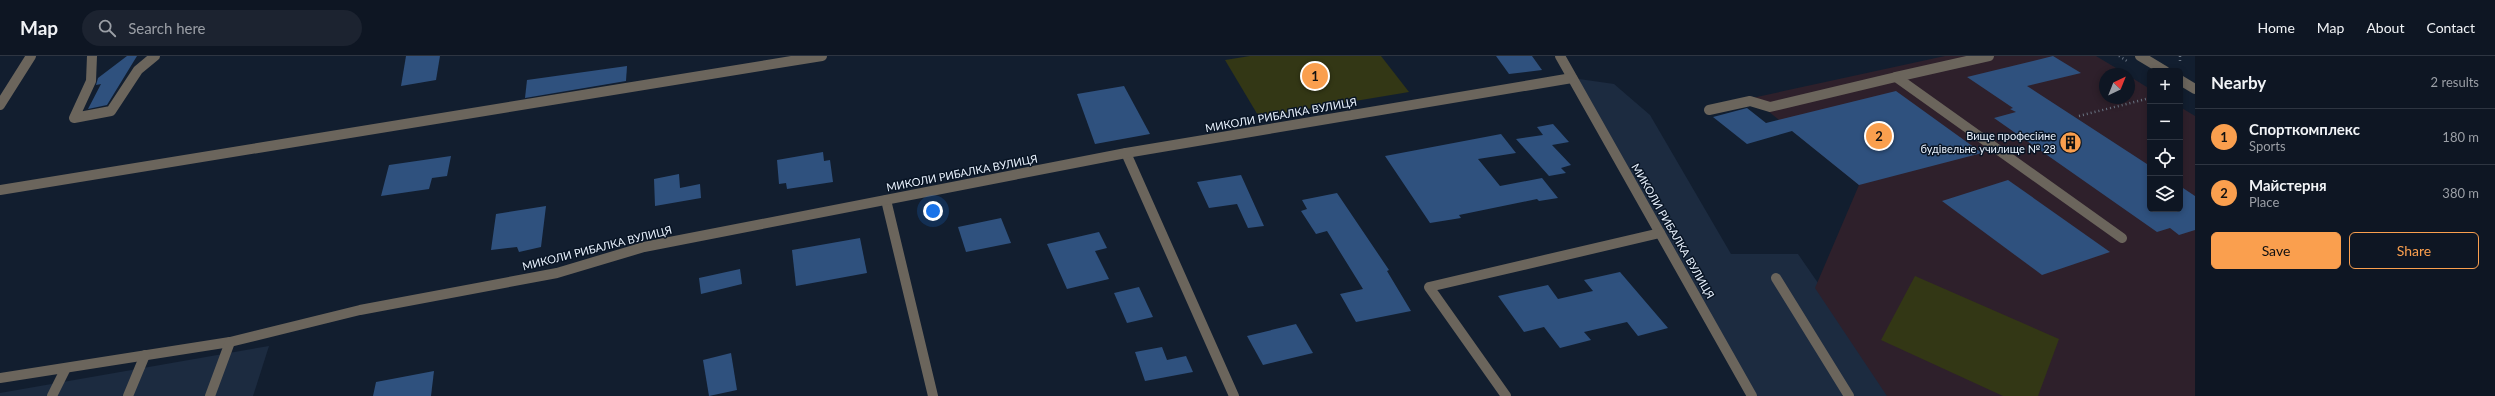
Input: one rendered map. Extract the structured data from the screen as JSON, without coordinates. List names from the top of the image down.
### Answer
{
  "streets": {
    "street": ["МИКОЛИ РИБАЛКА ВУЛИЦЯ"]
  },
  "places": {
    "building": ["Вище професійне будівельне училище № 28"]
  },
  "north": "top right",
  "page": {
    "header": "Map",
    "search": "Search here",
    "nav": [
      "Home",
      "Map",
      "About",
      "Contact"
    ],
    "heading": ["Nearby", "2 results"],
    "pins": ["1", "2"],
    "map_buttons": ["+", "−"],
    "list": [
      {
        "mark": "1",
        "name": "Спорткомплекс",
        "note": "Sports",
        "value": "180 m"
      },
      {
        "mark": "2",
        "name": "Майстерня",
        "note": "Place",
        "value": "380 m"
      }
    ],
    "buttons": ["Save", "Share"]
  }
}
